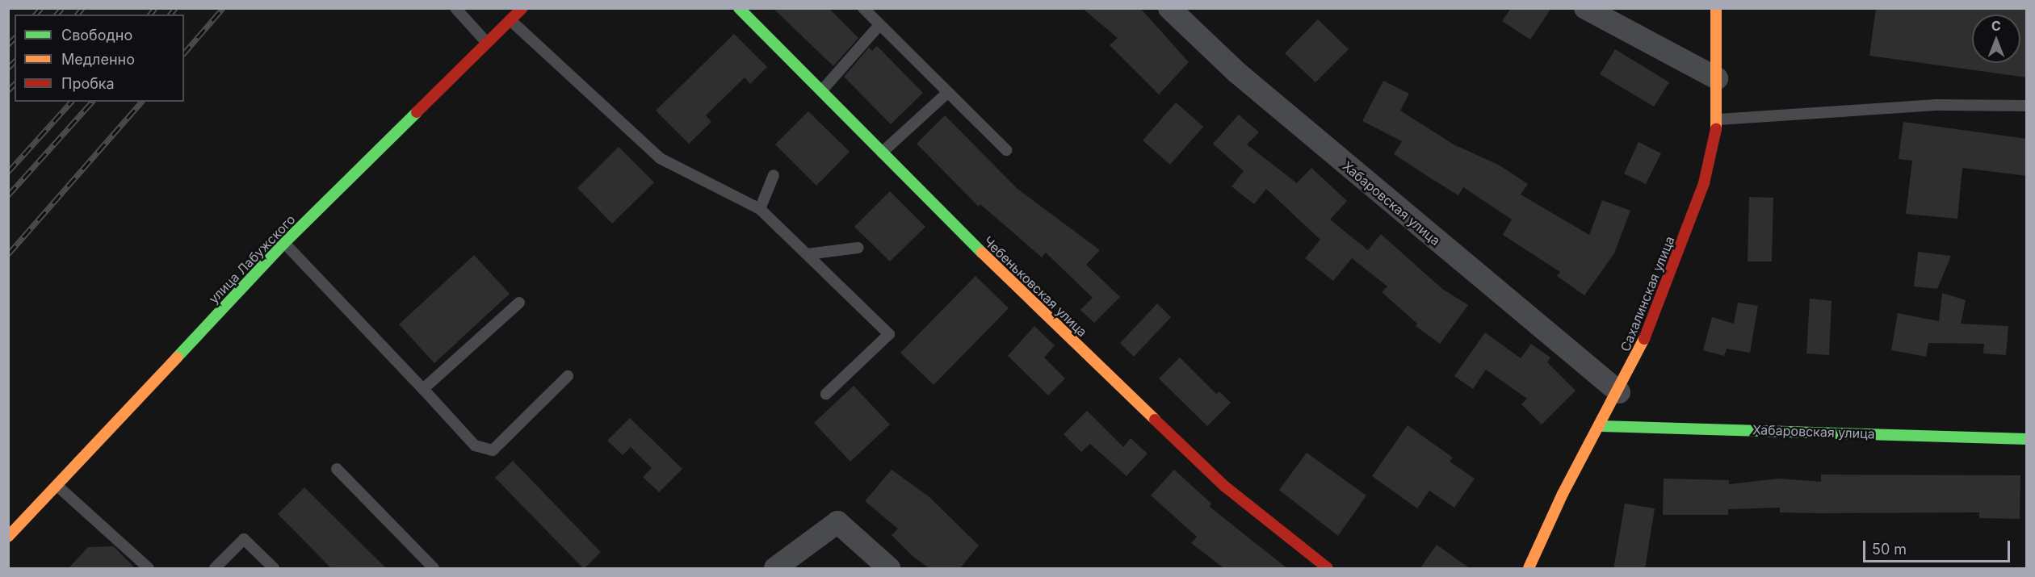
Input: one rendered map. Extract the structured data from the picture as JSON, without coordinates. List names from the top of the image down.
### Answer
{
  "streets": {
    "street": [
      "Хабаровская улица",
      "улица Лабужского",
      "Чебеньковская улица",
      "Сахалинская улица"
    ]
  },
  "crossings": [
    ["Хабаровская улица", "Сахалинская улица"]
  ],
  "legend": ["Свободно", "Медленно", "Пробка"],
  "scale_bar": "50 m",
  "north": "top"
}
